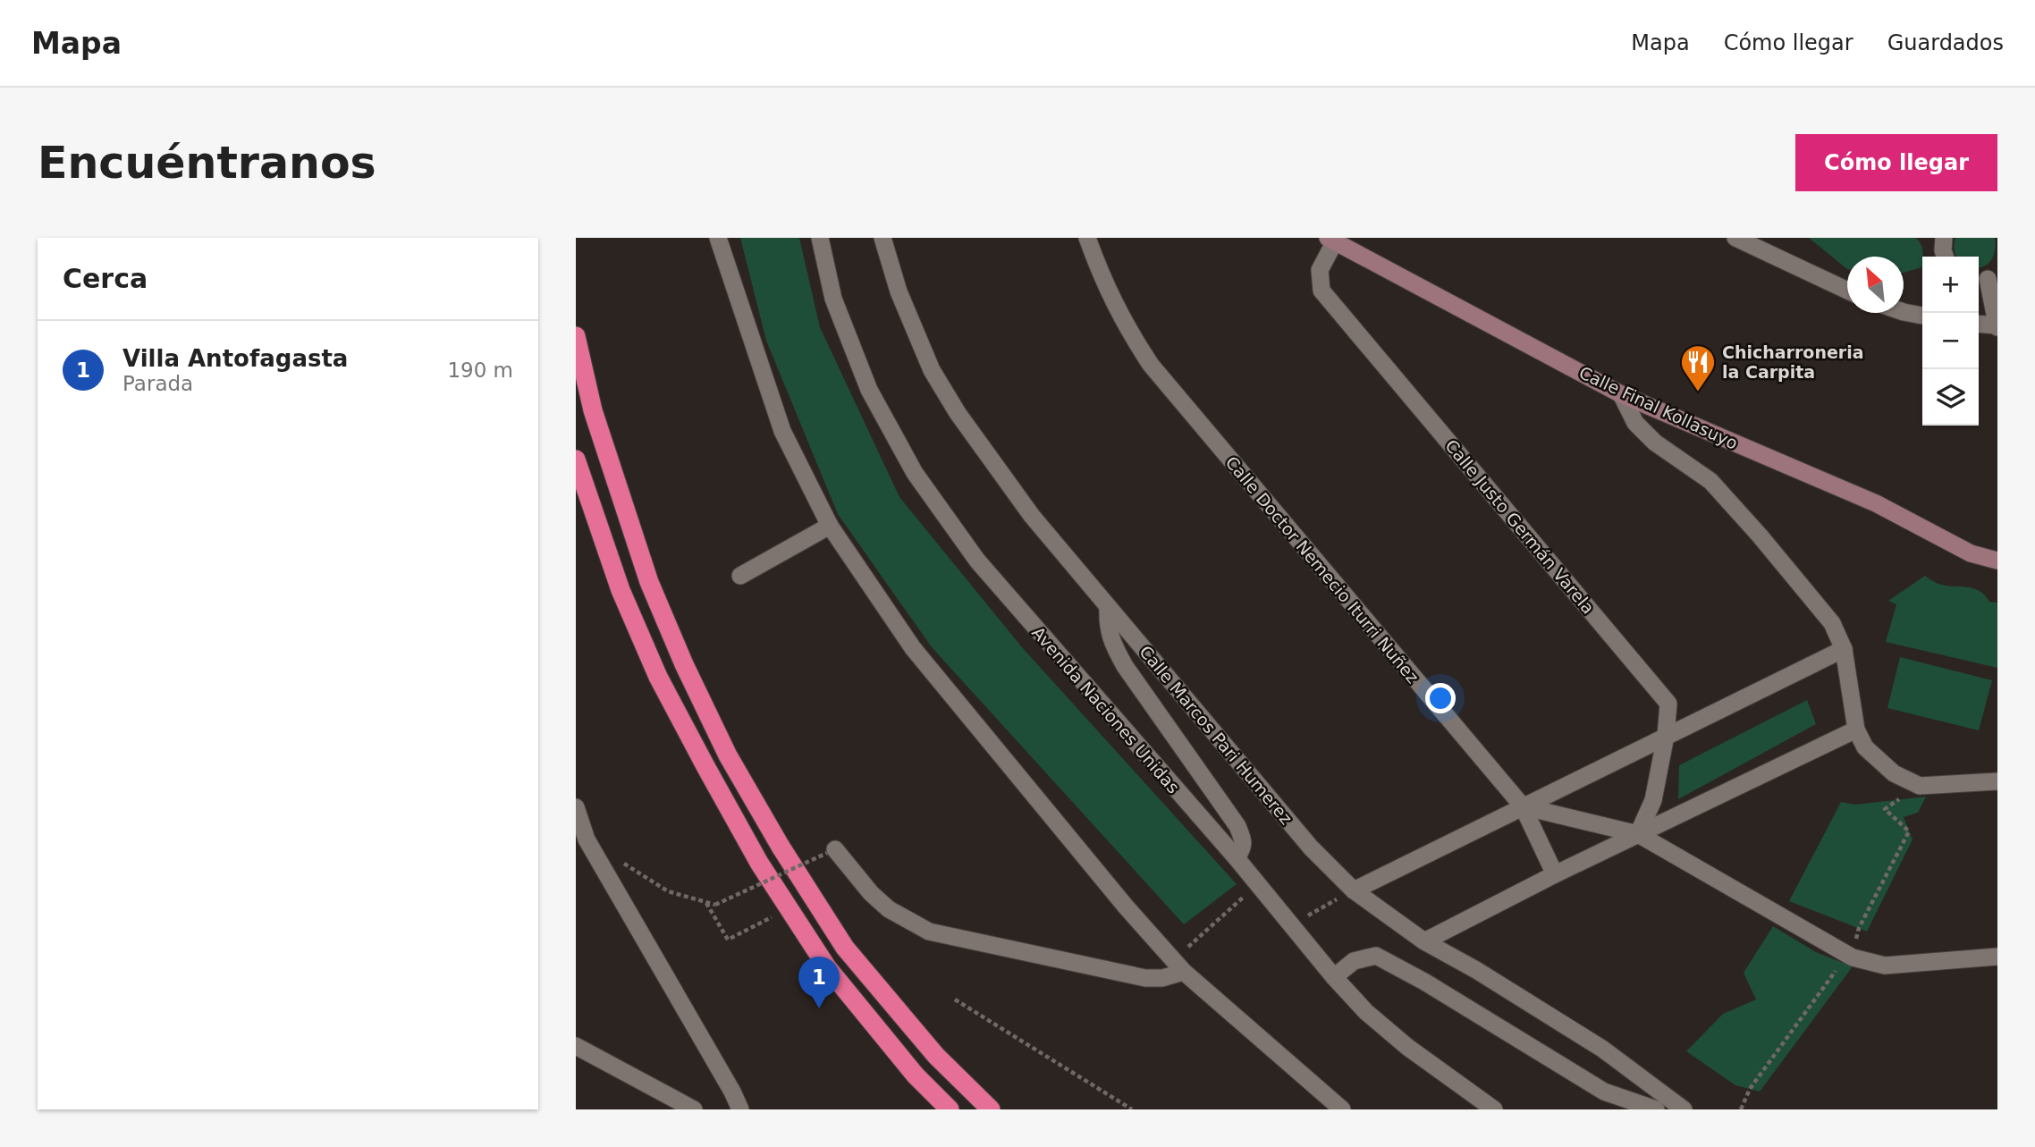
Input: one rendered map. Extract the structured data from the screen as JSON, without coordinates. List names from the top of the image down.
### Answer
{
  "streets": {
    "main road": ["Calle Final Kollasuyo"],
    "street": [
      "Calle Justo Germán Varela",
      "Calle Doctor Nemecio Iturri Nuñez",
      "Avenida Naciones Unidas",
      "Calle Marcos Pari Humerez"
    ]
  },
  "crossings": [
    ["Calle Final Kollasuyo", "Calle Justo Germán Varela"]
  ],
  "places": {
    "restaurant": ["Chicharroneria la Carpita"]
  },
  "north": "top left",
  "page": {
    "header": "Mapa",
    "nav": ["Mapa", "Cómo llegar", "Guardados"],
    "buttons": "Cómo llegar",
    "title": "Encuéntranos",
    "heading": "Cerca",
    "map_buttons": ["+", "−"],
    "list": [
      {
        "mark": "1",
        "name": "Villa Antofagasta",
        "note": "Parada",
        "value": "190 m"
      }
    ],
    "pins": "1"
  }
}
